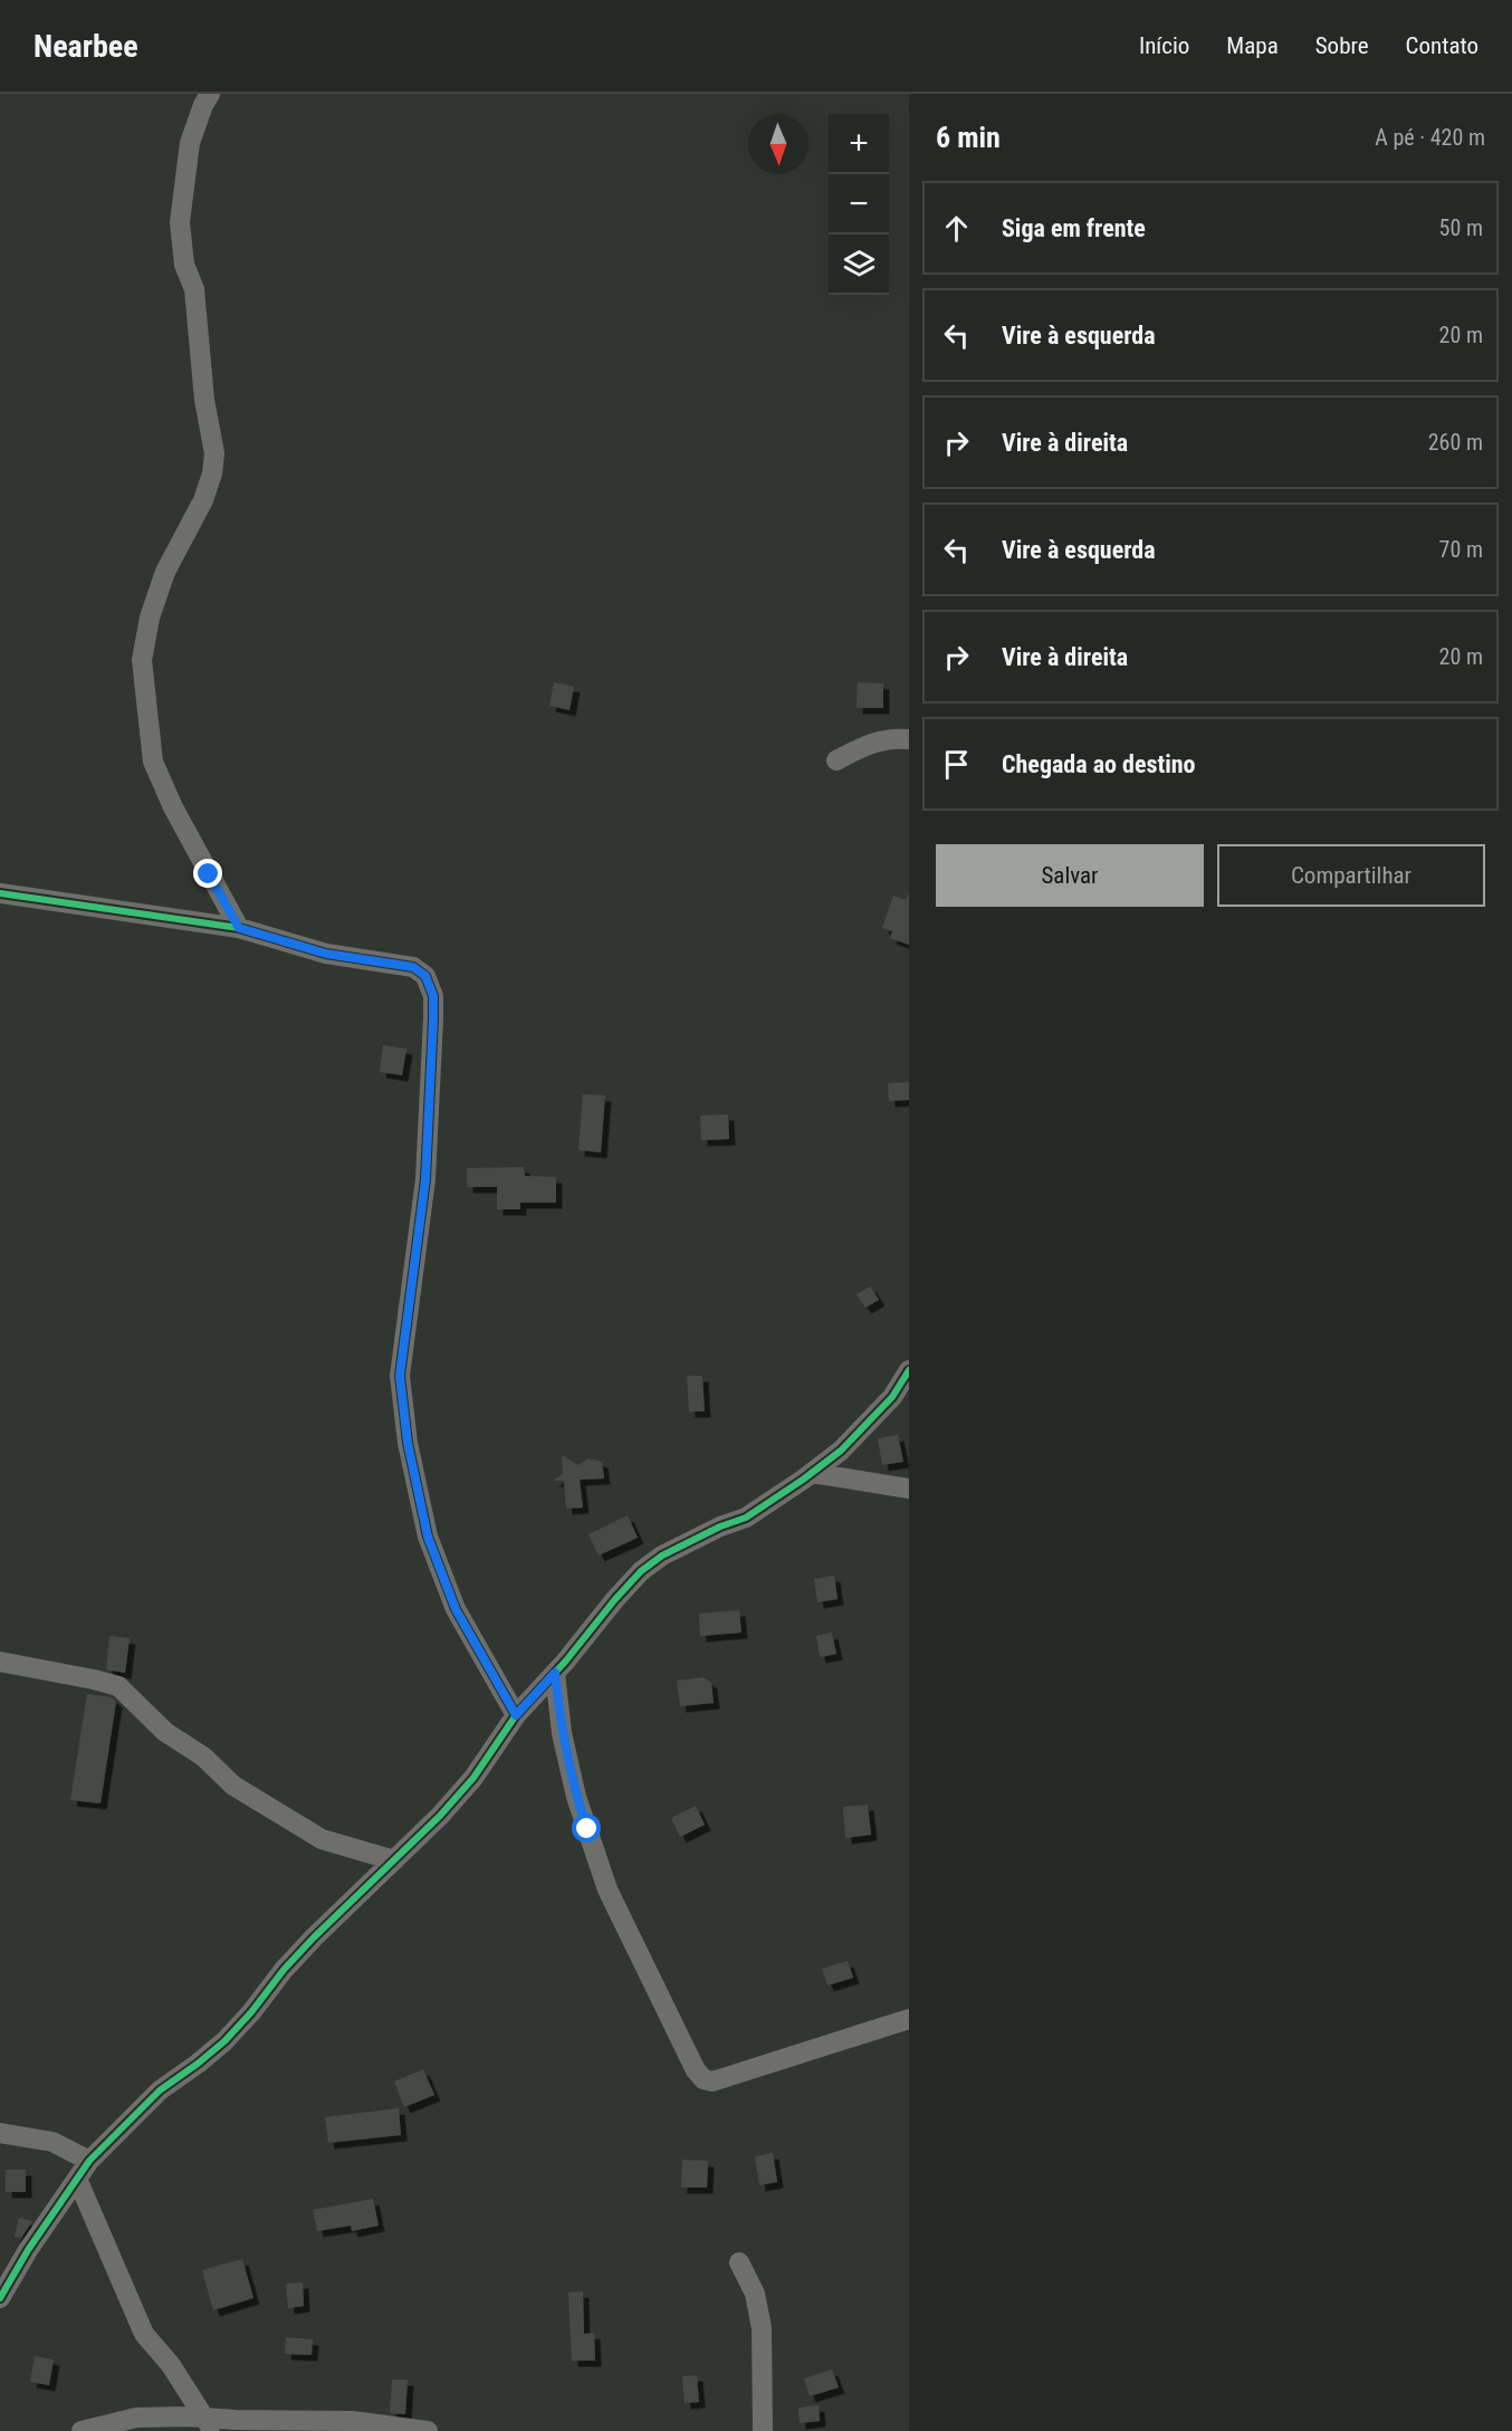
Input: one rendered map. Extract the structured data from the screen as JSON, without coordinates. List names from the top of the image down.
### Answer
{
  "north": "bottom",
  "page": {
    "header": "Nearbee",
    "nav": [
      "Início",
      "Mapa",
      "Sobre",
      "Contato"
    ],
    "heading": ["6 min", "A pé · 420 m"],
    "map_buttons": ["+", "−"],
    "list": [
      ["Siga em frente", "50 m"],
      ["Vire à esquerda", "20 m"],
      ["Vire à direita", "260 m"],
      ["Vire à esquerda", "70 m"],
      ["Vire à direita", "20 m"],
      "Chegada ao destino"
    ],
    "buttons": ["Salvar", "Compartilhar"]
  }
}
